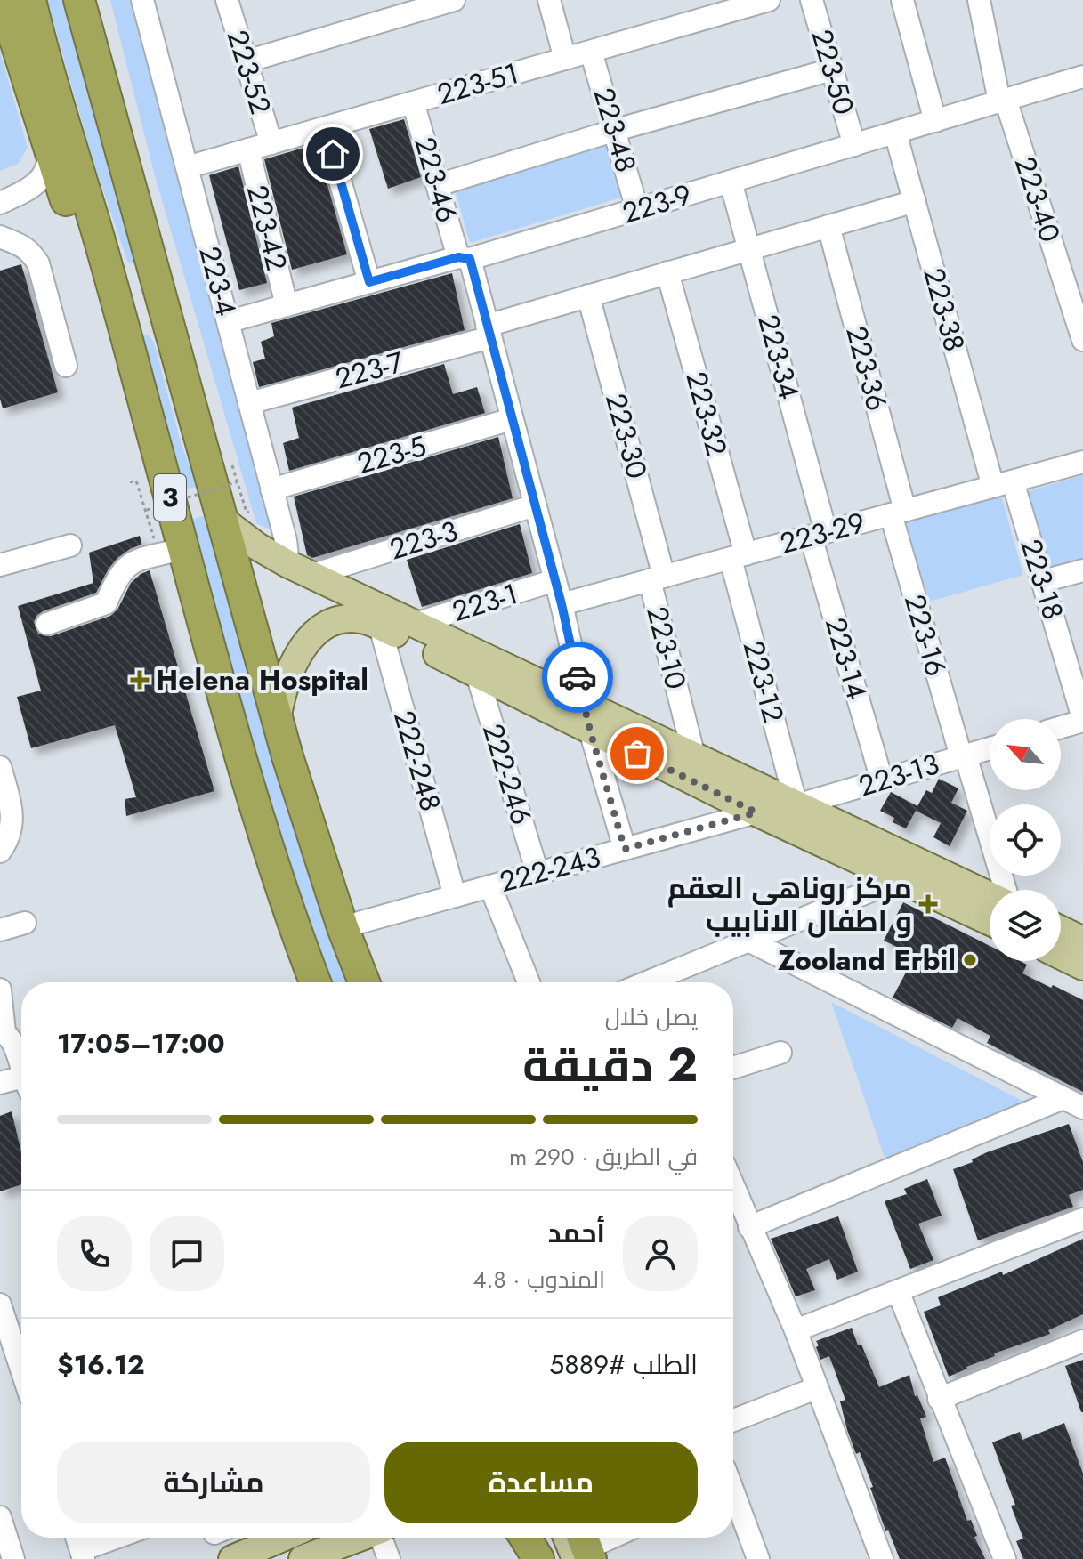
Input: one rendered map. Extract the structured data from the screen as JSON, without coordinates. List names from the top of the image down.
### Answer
{
  "streets": {
    "highway": ["3"],
    "street": [
      "223-52",
      "223-50",
      "223-51",
      "223-48",
      "223-46",
      "223-40",
      "223-9",
      "223-42",
      "223-4",
      "223-38",
      "223-34",
      "223-36",
      "223-7",
      "223-32",
      "223-30",
      "223-5",
      "223-29",
      "223-3",
      "223-18",
      "223-1",
      "223-16",
      "223-10",
      "223-14",
      "223-12",
      "222-248",
      "222-246",
      "223-13",
      "222-243"
    ]
  },
  "crossings": [
    ["223-52", "223-51"],
    ["223-50", "223-9"],
    ["223-51", "223-48"],
    ["223-51", "223-46"],
    ["223-51", "223-42"],
    ["223-51", "223-4"],
    ["223-48", "223-9"],
    ["223-46", "223-9"],
    ["223-46", "223-7"],
    ["223-46", "223-5"],
    ["223-46", "223-29"],
    ["223-46", "223-3"],
    ["223-46", "223-1"],
    ["223-46", "222-243"],
    ["223-40", "223-9"],
    ["223-9", "223-42"],
    ["223-9", "223-4"],
    ["223-9", "223-38"],
    ["223-9", "223-34"],
    ["223-4", "223-7"],
    ["223-4", "223-5"],
    ["223-38", "223-7"],
    ["223-38", "223-29"],
    ["223-38", "223-18"],
    ["223-34", "223-7"],
    ["223-34", "223-29"],
    ["223-34", "223-14"],
    ["223-36", "223-7"],
    ["223-36", "223-29"],
    ["223-36", "223-16"],
    ["223-7", "223-32"],
    ["223-7", "223-30"],
    ["223-32", "223-29"],
    ["223-32", "223-12"],
    ["223-30", "223-29"],
    ["223-30", "223-10"],
    ["3", "222-243"],
    ["223-29", "223-18"],
    ["223-29", "223-16"],
    ["223-29", "223-10"],
    ["223-29", "223-14"],
    ["223-29", "223-12"],
    ["223-16", "223-13"],
    ["223-14", "223-13"],
    ["223-12", "223-13"],
    ["222-248", "222-243"],
    ["222-246", "222-243"]
  ],
  "places": {
    "health": ["Helena Hospital", "مركز روناهي العقم و اطفال الانابيب"],
    "other": ["Zooland Erbil"]
  },
  "north": "top left",
  "page": {
    "heading": ["2 دقيقة", "يصل خلال", "17:00–17:05"],
    "panel": [
      "أحمد",
      "المندوب · 4.8",
      "الطلب #5889",
      "$16.12"
    ],
    "bar": "في الطريق · 290 m",
    "buttons": ["مساعدة", "مشاركة"]
  }
}
